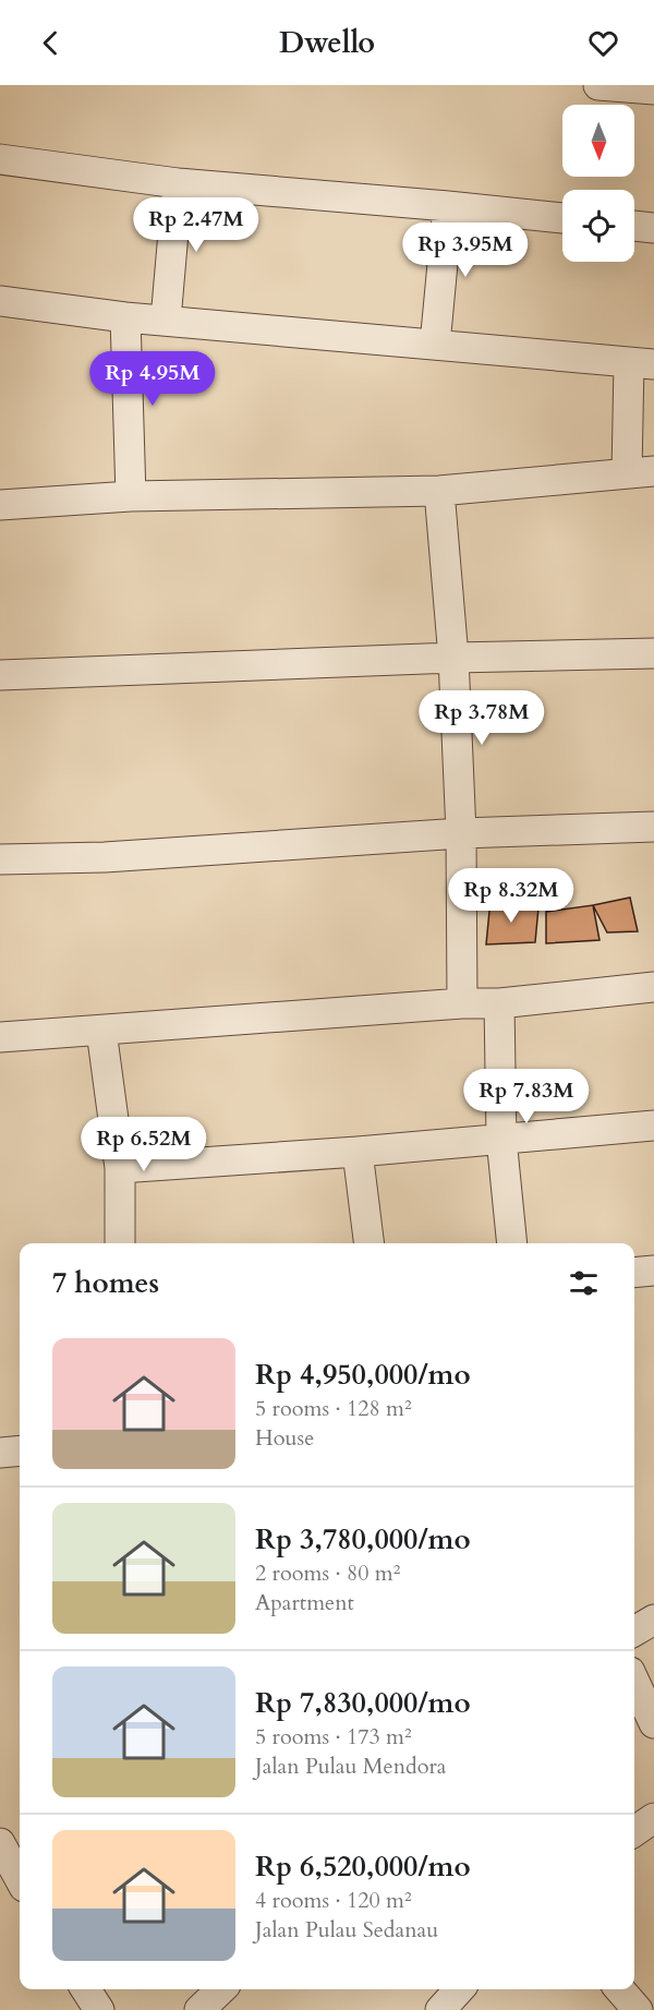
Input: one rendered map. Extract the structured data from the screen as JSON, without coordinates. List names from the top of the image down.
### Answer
{
  "north": "bottom",
  "page": {
    "header": "Dwello",
    "price": [
      "Rp 2.47M",
      "Rp 3.95M",
      "Rp 4.95M",
      "Rp 3.78M",
      "Rp 8.32M",
      "Rp 7.83M",
      "Rp 6.52M"
    ],
    "heading": "7 homes",
    "list": [
      {
        "name": "Rp 4,950,000/mo",
        "note": "5 rooms · 128 m² · House"
      },
      {
        "name": "Rp 3,780,000/mo",
        "note": "2 rooms · 80 m² · Apartment"
      },
      {
        "name": "Rp 7,830,000/mo",
        "note": "5 rooms · 173 m² · Jalan Pulau Mendora"
      },
      {
        "name": "Rp 6,520,000/mo",
        "note": "4 rooms · 120 m² · Jalan Pulau Sedanau"
      }
    ]
  }
}
